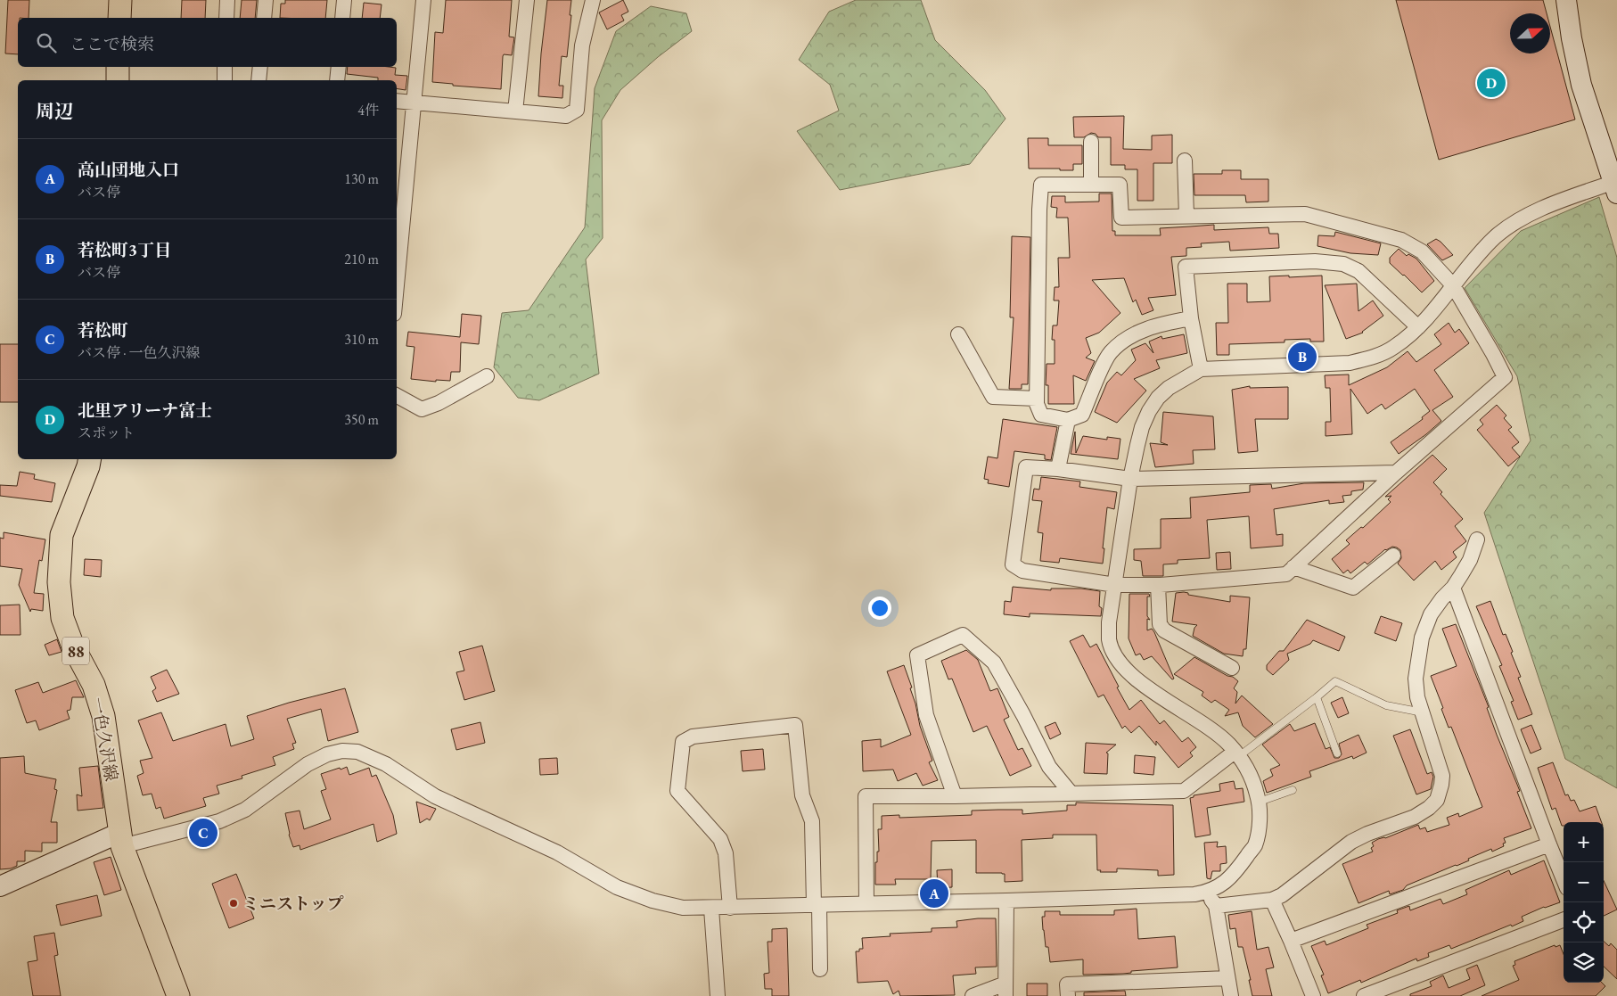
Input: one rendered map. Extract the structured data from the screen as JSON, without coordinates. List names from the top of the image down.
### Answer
{
  "streets": {
    "main road": ["88", "一色久沢線"]
  },
  "places": ["ミニストップ"],
  "north": "right",
  "page": {
    "search": "ここで検索",
    "pins": [
      "D",
      "B",
      "C",
      "A"
    ],
    "heading": ["周辺", "4件"],
    "list": [
      {
        "mark": "A",
        "name": "高山団地入口",
        "note": "バス停",
        "value": "130 m"
      },
      {
        "mark": "B",
        "name": "若松町3丁目",
        "note": "バス停",
        "value": "210 m"
      },
      {
        "mark": "C",
        "name": "若松町",
        "note": "バス停 · 一色久沢線",
        "value": "310 m"
      },
      {
        "mark": "D",
        "name": "北里アリーナ富士",
        "note": "スポット",
        "value": "350 m"
      }
    ],
    "map_buttons": ["+", "−"]
  }
}
